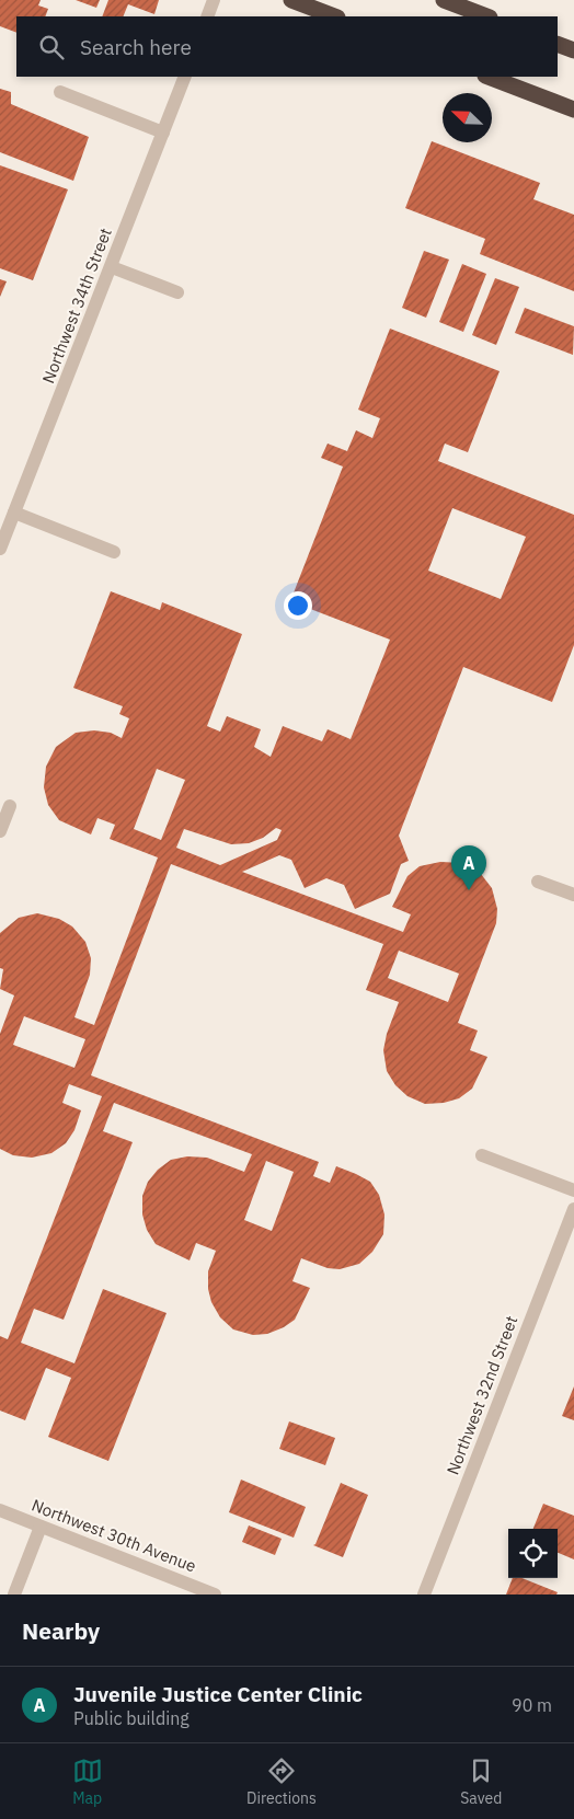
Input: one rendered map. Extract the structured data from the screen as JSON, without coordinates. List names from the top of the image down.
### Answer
{
  "streets": {
    "street": ["Northwest 34th Street", "Northwest 32nd Street", "Northwest 30th Avenue"]
  },
  "north": "top left",
  "page": {
    "search": "Search here",
    "pins": "A",
    "heading": "Nearby",
    "list": [
      {
        "mark": "A",
        "name": "Juvenile Justice Center Clinic",
        "note": "Public building",
        "value": "90 m"
      }
    ],
    "nav": ["Map", "Directions", "Saved"]
  }
}
